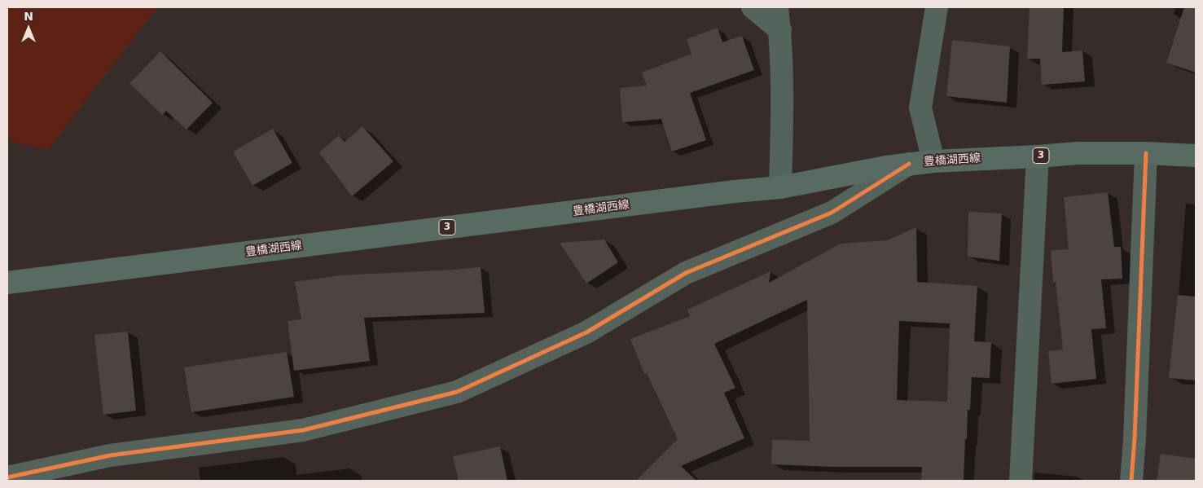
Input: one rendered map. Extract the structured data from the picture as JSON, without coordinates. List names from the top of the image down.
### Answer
{
  "streets": {
    "main road": ["3", "豊橋湖西線"]
  },
  "north": "top"
}
